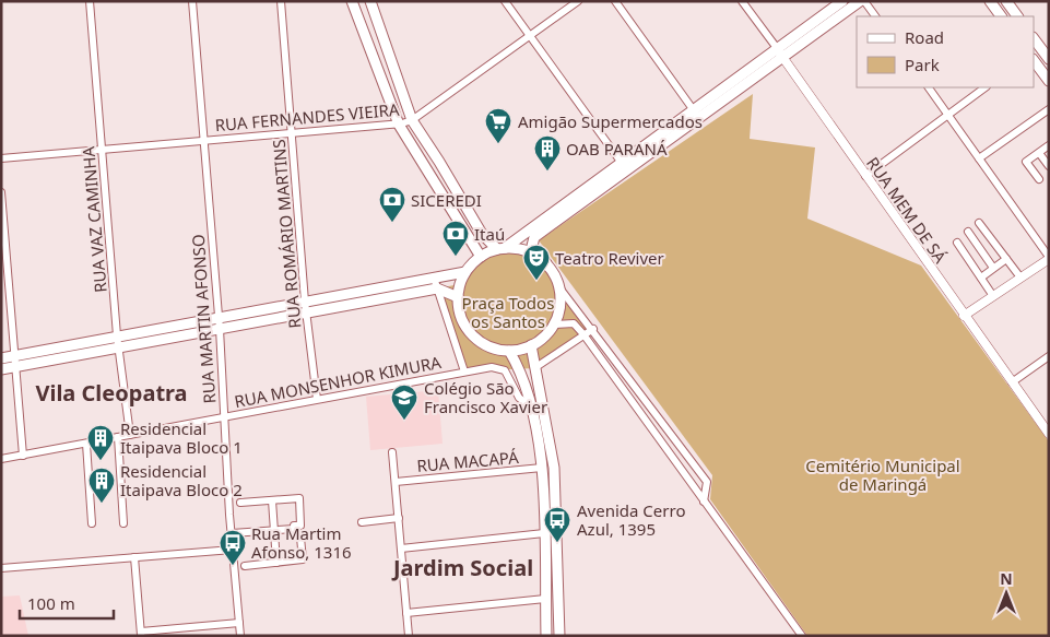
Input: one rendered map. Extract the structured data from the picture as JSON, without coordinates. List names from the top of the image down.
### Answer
{
  "streets": {
    "street": [
      "RUA FERNANDES VIEIRA",
      "RUA MEM DE SÁ",
      "RUA VAZ CAMINHA",
      "RUA ROMÁRIO MARTINS",
      "RUA MARTIN AFONSO",
      "RUA MONSENHOR KIMURA",
      "RUA MACAPÁ"
    ]
  },
  "crossings": [
    ["RUA FERNANDES VIEIRA", "RUA VAZ CAMINHA"],
    ["RUA FERNANDES VIEIRA", "RUA ROMÁRIO MARTINS"],
    ["RUA FERNANDES VIEIRA", "RUA MARTIN AFONSO"],
    ["RUA VAZ CAMINHA", "RUA MONSENHOR KIMURA"],
    ["RUA ROMÁRIO MARTINS", "RUA MONSENHOR KIMURA"],
    ["RUA MARTIN AFONSO", "RUA MONSENHOR KIMURA"]
  ],
  "districts": ["Vila Cleopatra", "Jardim Social"],
  "parks": ["Praça Todos os Santos", "Cemitério Municipal de Maringá"],
  "places": {
    "supermarket": ["Amigão Supermercados"],
    "building": ["OAB PARANÁ", "Residencial Itaipava Bloco 1", "Residencial Itaipava Bloco 2"],
    "bank": ["SICEREDI", "Itaú"],
    "theatre": ["Teatro Reviver"],
    "school or university": ["Colégio São Francisco Xavier"],
    "bus stop": ["Avenida Cerro Azul, 1395", "Rua Martim Afonso, 1316"]
  },
  "legend": ["Road", "Park"],
  "scale_bar": "100 m",
  "north": "top"
}
